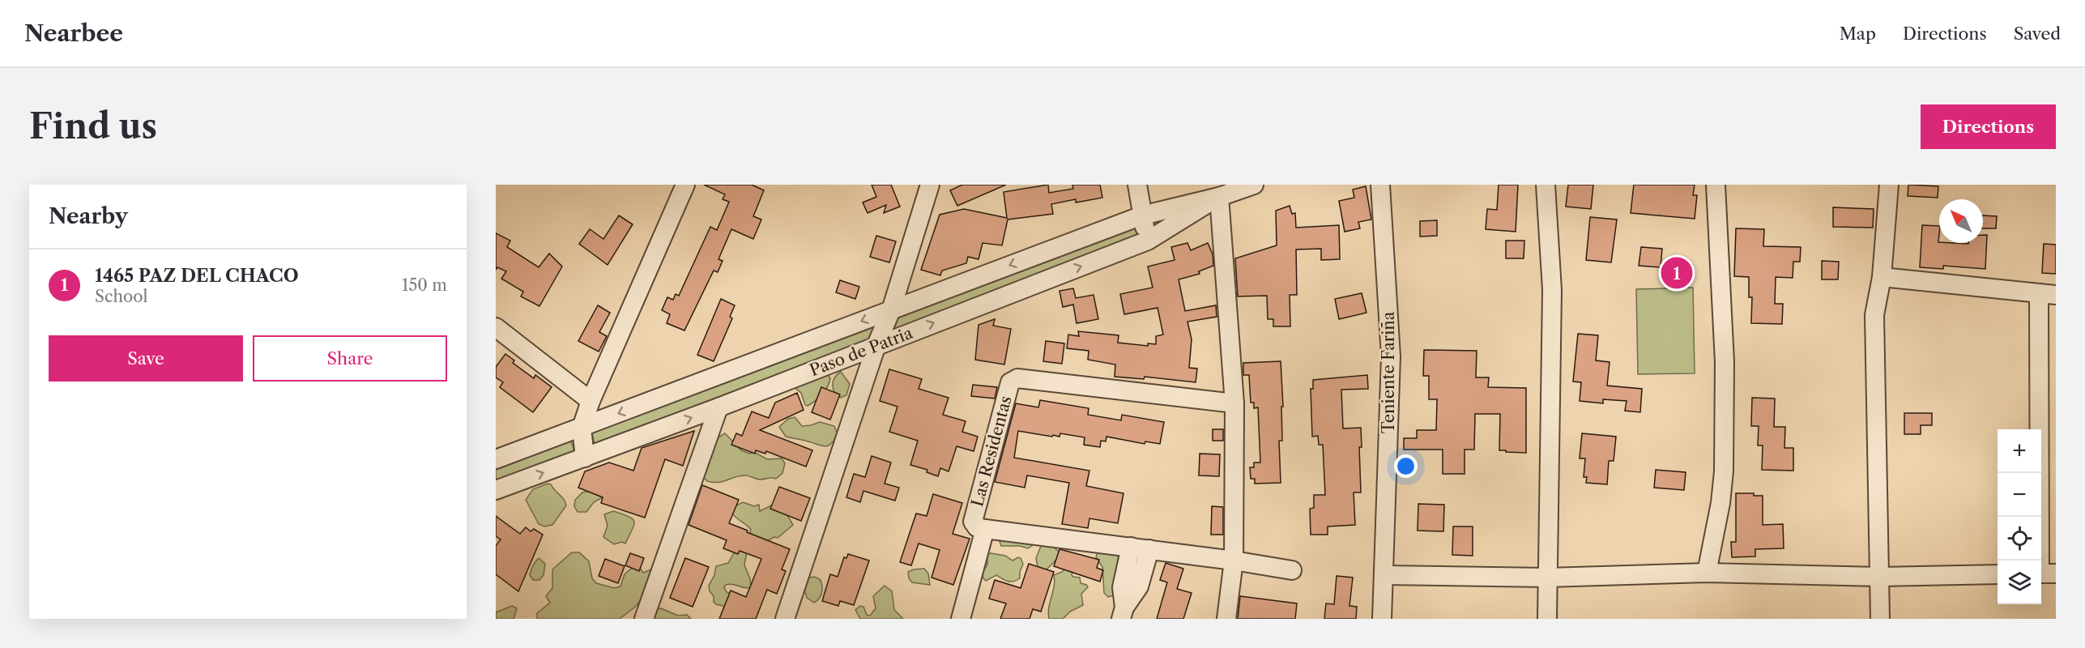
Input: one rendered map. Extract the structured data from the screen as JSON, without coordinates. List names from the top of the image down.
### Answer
{
  "streets": {
    "street": ["Paso de Patria", "Teniente Fariña", "Las Residentas"]
  },
  "north": "top left",
  "page": {
    "header": "Nearbee",
    "nav": ["Map", "Directions", "Saved"],
    "buttons": [
      "Directions",
      ["Save", "Share"]
    ],
    "title": "Find us",
    "heading": "Nearby",
    "list": [
      {
        "mark": "1",
        "name": "1465 PAZ DEL CHACO",
        "note": "School",
        "value": "150 m"
      }
    ],
    "pins": "1",
    "map_buttons": ["+", "−"]
  }
}
